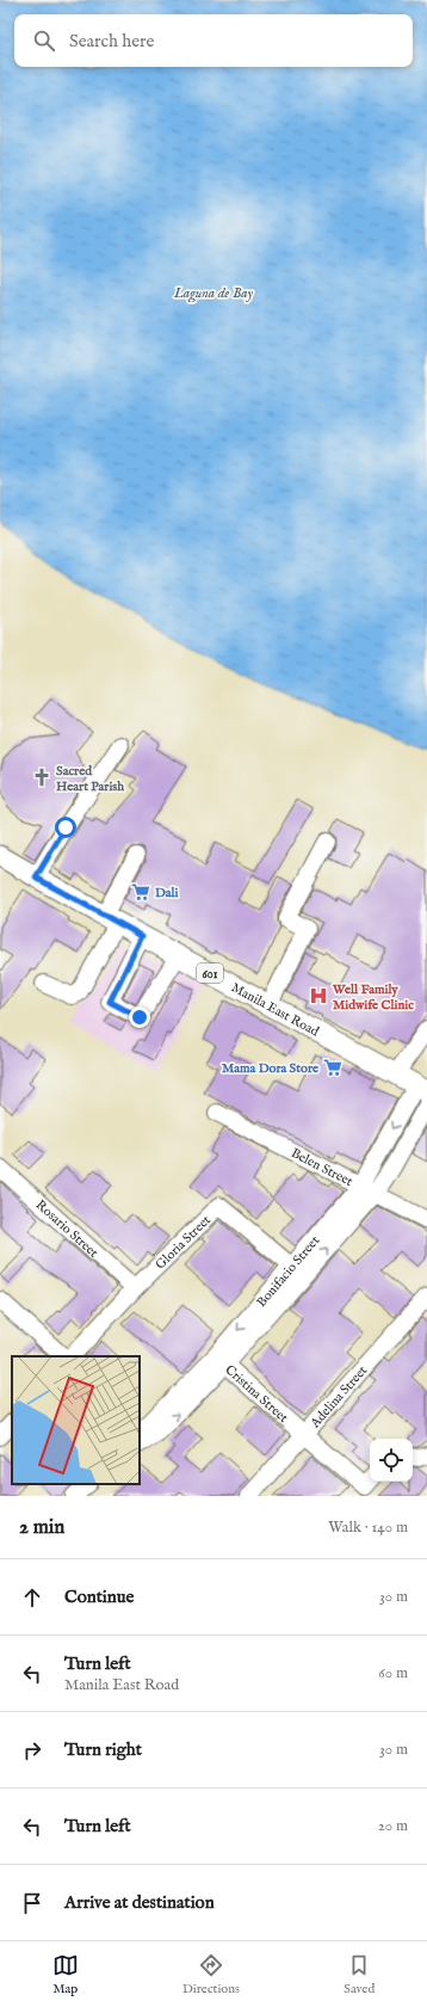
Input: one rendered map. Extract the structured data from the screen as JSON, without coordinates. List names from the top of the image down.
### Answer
{
  "streets": {
    "main road": ["601", "Manila East Road"],
    "street": [
      "Belen Street",
      "Rosario Street",
      "Gloria Street",
      "Bonifacio Street",
      "Cristina Street",
      "Adelina Street"
    ]
  },
  "crossings": [
    ["Manila East Road", "Bonifacio Street"],
    ["Belen Street", "Bonifacio Street"],
    ["Rosario Street", "Gloria Street"],
    ["Gloria Street", "Bonifacio Street"],
    ["Bonifacio Street", "Cristina Street"],
    ["Cristina Street", "Adelina Street"]
  ],
  "water": ["Laguna de Bay"],
  "places": {
    "church": ["Sacred Heart Parish"],
    "supermarket": ["Dali", "Mama Dora Store"],
    "hospital": ["Well Family Midwife Clinic"]
  },
  "page": {
    "search": "Search here",
    "heading": ["2 min", "Walk · 140 m"],
    "list": [
      ["Continue", "30 m"],
      ["Turn left", "Manila East Road", "60 m"],
      ["Turn right", "30 m"],
      ["Turn left", "20 m"],
      "Arrive at destination"
    ],
    "nav": ["Map", "Directions", "Saved"]
  }
}
